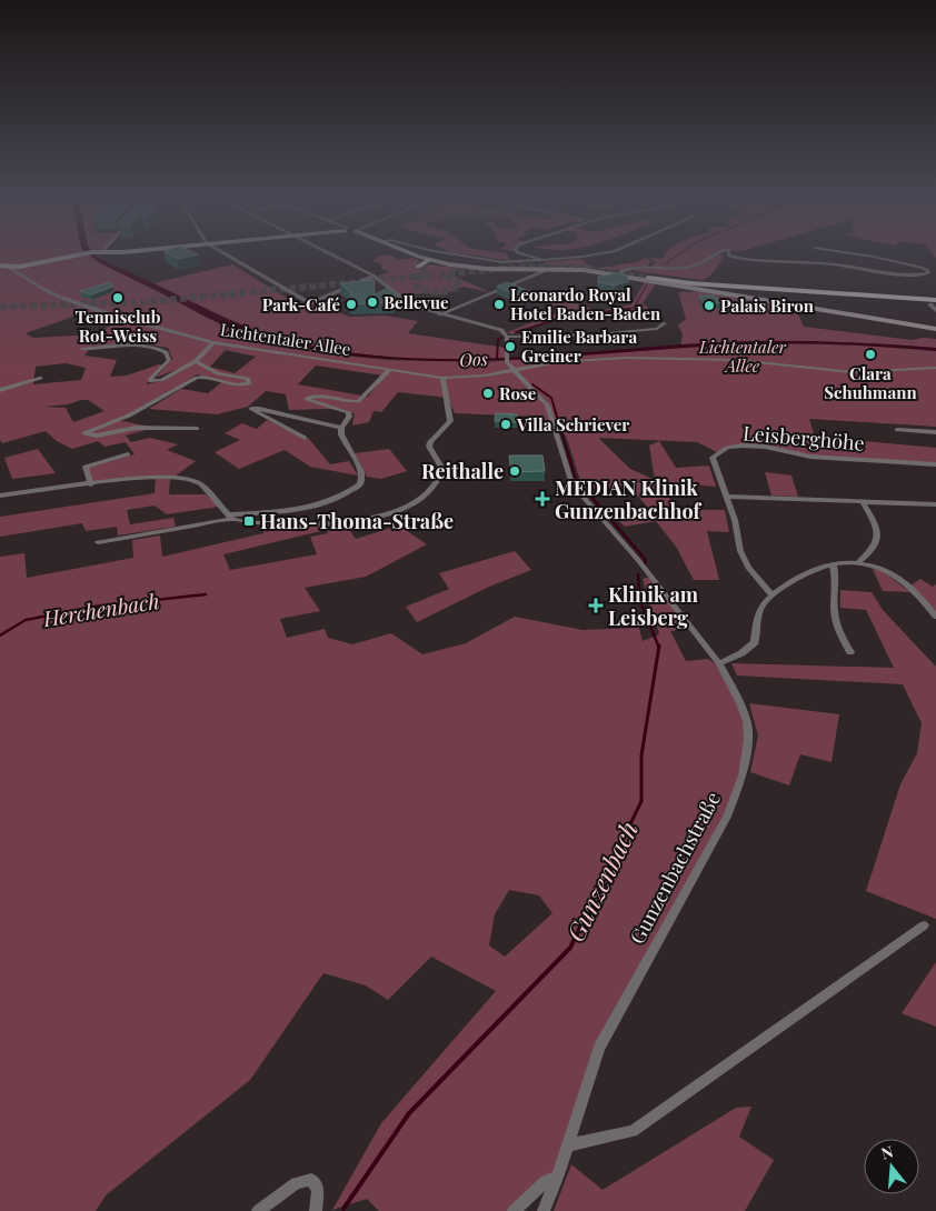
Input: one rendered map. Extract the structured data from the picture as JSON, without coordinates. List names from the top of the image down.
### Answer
{
  "streets": {
    "street": ["Lichtentaler Allee", "Leisberghöhe", "Gunzenbachstraße"]
  },
  "crossings": [
    ["Lichtentaler Allee", "Gunzenbachstraße"]
  ],
  "water": ["Oos", "Herchenbach", "Gunzenbach"],
  "parks": ["Lichtentaler Allee"],
  "places": {
    "other": [
      "Tennisclub Rot-Weiss",
      "Bellevue",
      "Park-Café",
      "Leonardo Royal Hotel Baden-Baden",
      "Palais Biron",
      "Emilie Barbara Greiner",
      "Clara Schuhmann",
      "Rose",
      "Villa Schriever",
      "Reithalle"
    ],
    "health": ["MEDIAN Klinik Gunzenbachhof", "Klinik am Leisberg"],
    "transit": ["Hans-Thoma-Straße"]
  },
  "north": "top"
}
